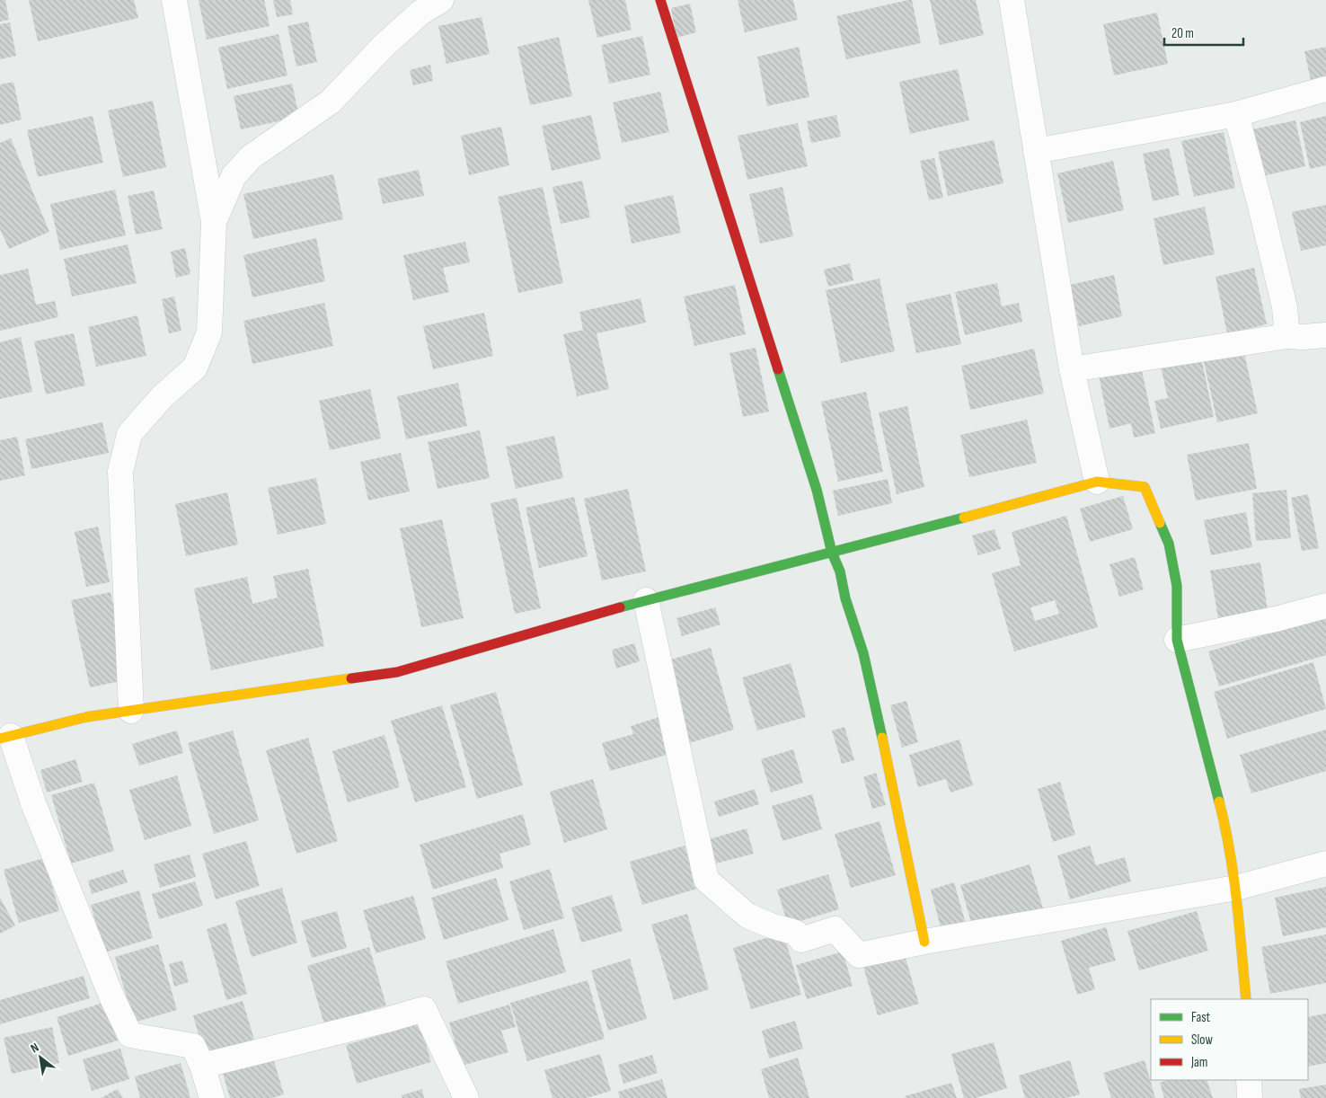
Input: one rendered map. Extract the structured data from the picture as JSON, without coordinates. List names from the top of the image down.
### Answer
{
  "legend": ["Fast", "Slow", "Jam"],
  "scale_bar": "20 m",
  "north": "top left"
}
